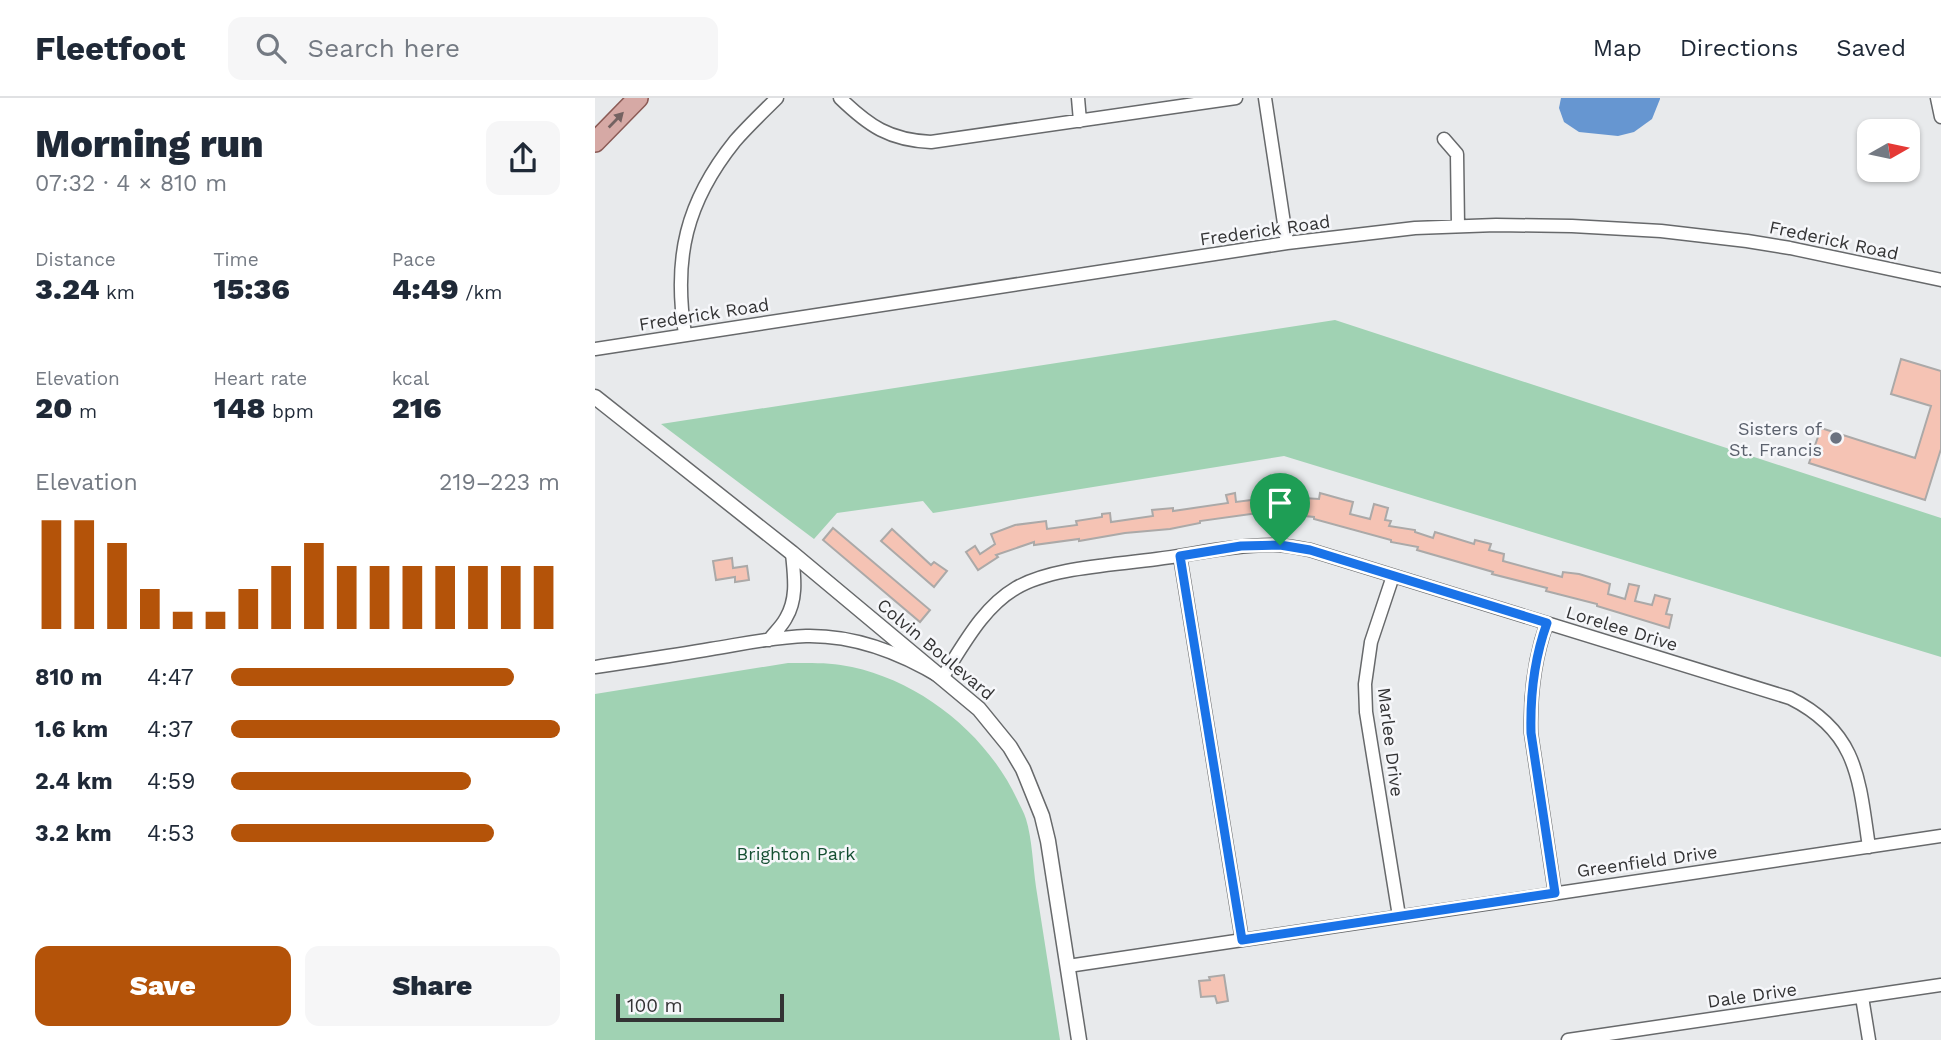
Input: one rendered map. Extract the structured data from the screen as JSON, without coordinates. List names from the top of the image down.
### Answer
{
  "streets": {
    "street": [
      "Frederick Road",
      "Lorelee Drive",
      "Colvin Boulevard",
      "Marlee Drive",
      "Greenfield Drive",
      "Dale Drive"
    ]
  },
  "crossings": [
    ["Lorelee Drive", "Colvin Boulevard"],
    ["Lorelee Drive", "Marlee Drive"],
    ["Lorelee Drive", "Greenfield Drive"],
    ["Colvin Boulevard", "Greenfield Drive"],
    ["Marlee Drive", "Greenfield Drive"]
  ],
  "parks": ["Brighton Park"],
  "places": ["Sisters of St. Francis"],
  "scale_bar": "100 m",
  "north": "right",
  "page": {
    "header": "Fleetfoot",
    "search": "Search here",
    "nav": ["Map", "Directions", "Saved"],
    "heading": ["Morning run", "07:32 · 4 × 810 m"],
    "stats": [
      ["Distance", "3.24 km"],
      ["Time", "15:36"],
      ["Pace", "4:49 /km"],
      ["Elevation", "20 m"],
      ["Heart rate", "148 bpm"],
      ["kcal", "216"]
    ],
    "chart": ["Elevation", "219–223 m"],
    "list": [
      {
        "name": "810 m",
        "note": "4:47"
      },
      {
        "name": "1.6 km",
        "note": "4:37"
      },
      {
        "name": "2.4 km",
        "note": "4:59"
      },
      {
        "name": "3.2 km",
        "note": "4:53"
      }
    ],
    "buttons": ["Save", "Share"],
    "scale": "100 m"
  }
}
